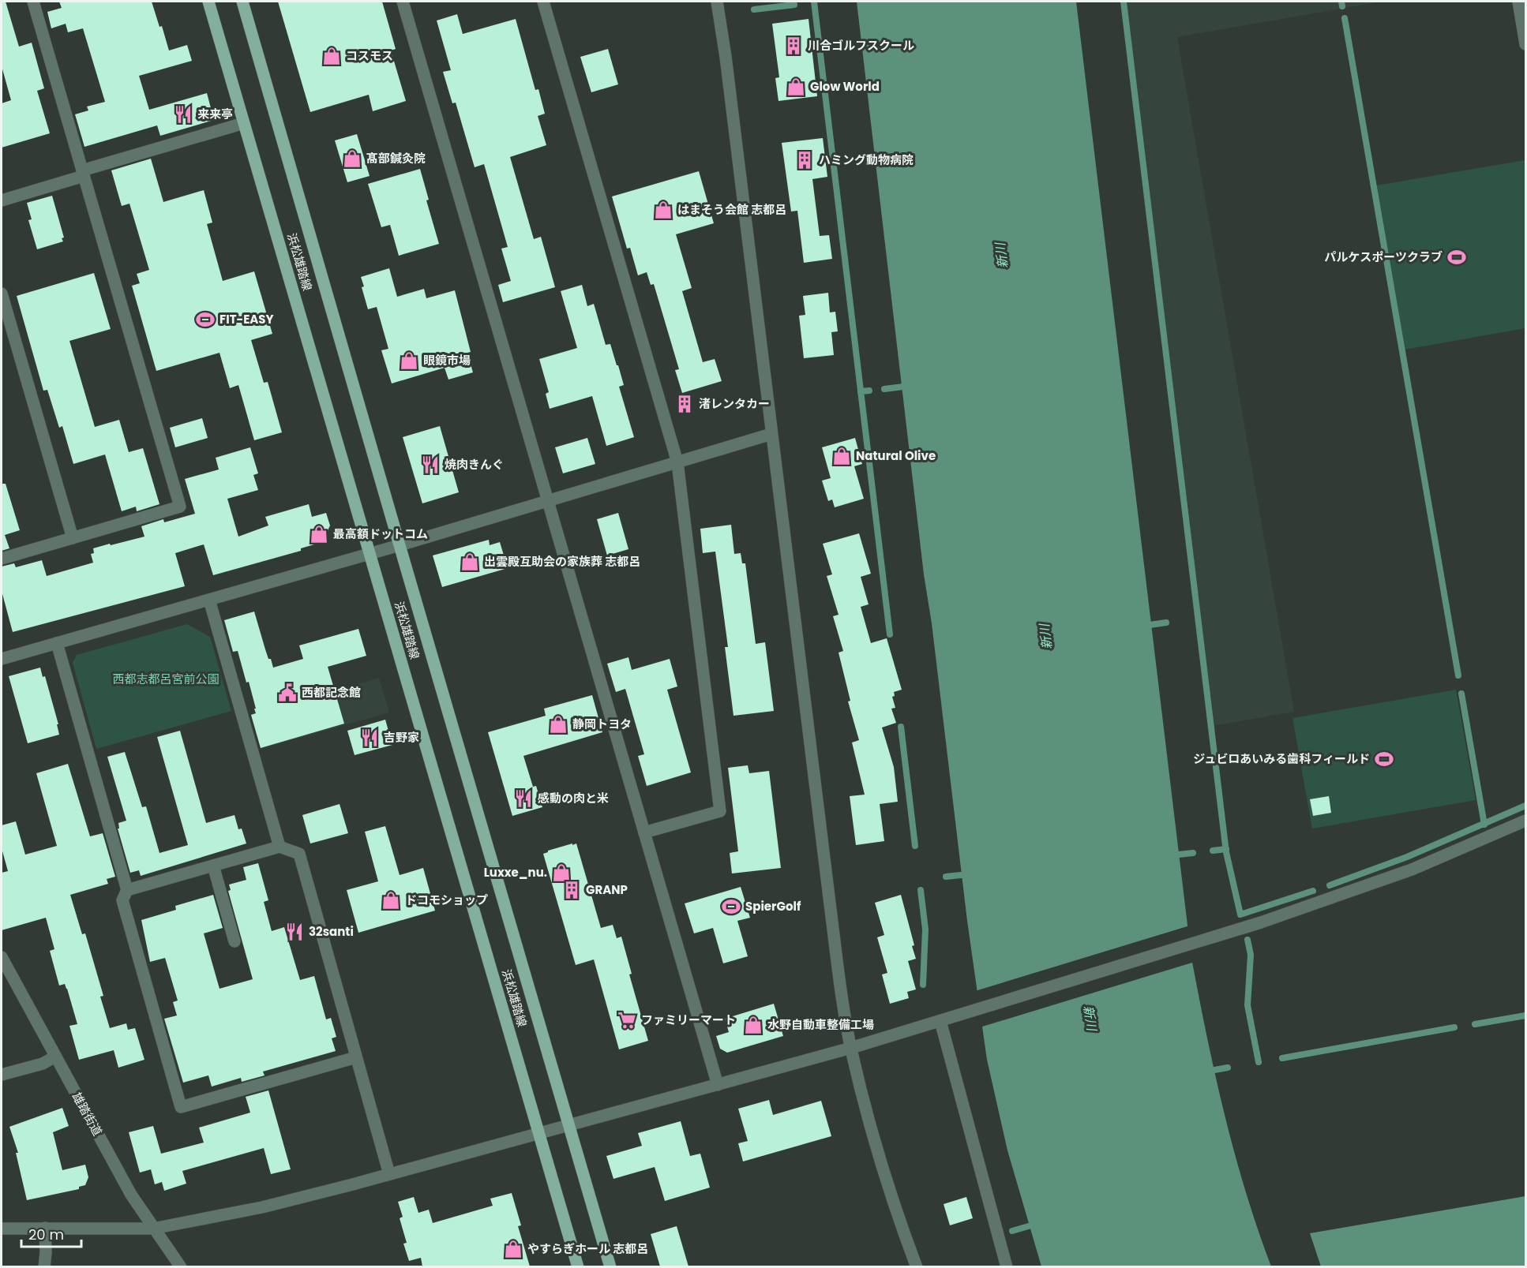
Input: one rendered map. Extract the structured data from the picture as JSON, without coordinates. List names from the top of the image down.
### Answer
{
  "streets": {
    "main road": ["浜松雄踏線"],
    "street": ["雄踏街道"]
  },
  "water": ["新川"],
  "parks": ["西都志都呂宮前公園"],
  "places": {
    "building": [
      "川合ゴルフスクール",
      "ハミング動物病院",
      "渚レンタカー",
      "GRANP"
    ],
    "shop": [
      "コスモス",
      "Glow World",
      "髙部鍼灸院",
      "はまそう会館 志都呂",
      "眼鏡市場",
      "Natural Olive",
      "最高額ドットコム",
      "出雲殿互助会の家族葬 志都呂",
      "静岡トヨタ",
      "Luxxe_nu.",
      "ドコモショップ",
      "水野自動車整備工場",
      "やすらぎホール 志都呂"
    ],
    "restaurant": [
      "来来亭",
      "焼肉きんぐ",
      "吉野家",
      "感動の肉と米",
      "32santi"
    ],
    "sports": [
      "パルケスポーツクラブ",
      "FIT-EASY",
      "ジュビロあいみる歯科フィールド",
      "SpierGolf"
    ],
    "public building": ["西都記念館"],
    "supermarket": ["ファミリーマート"]
  },
  "scale_bar": "20 m"
}
